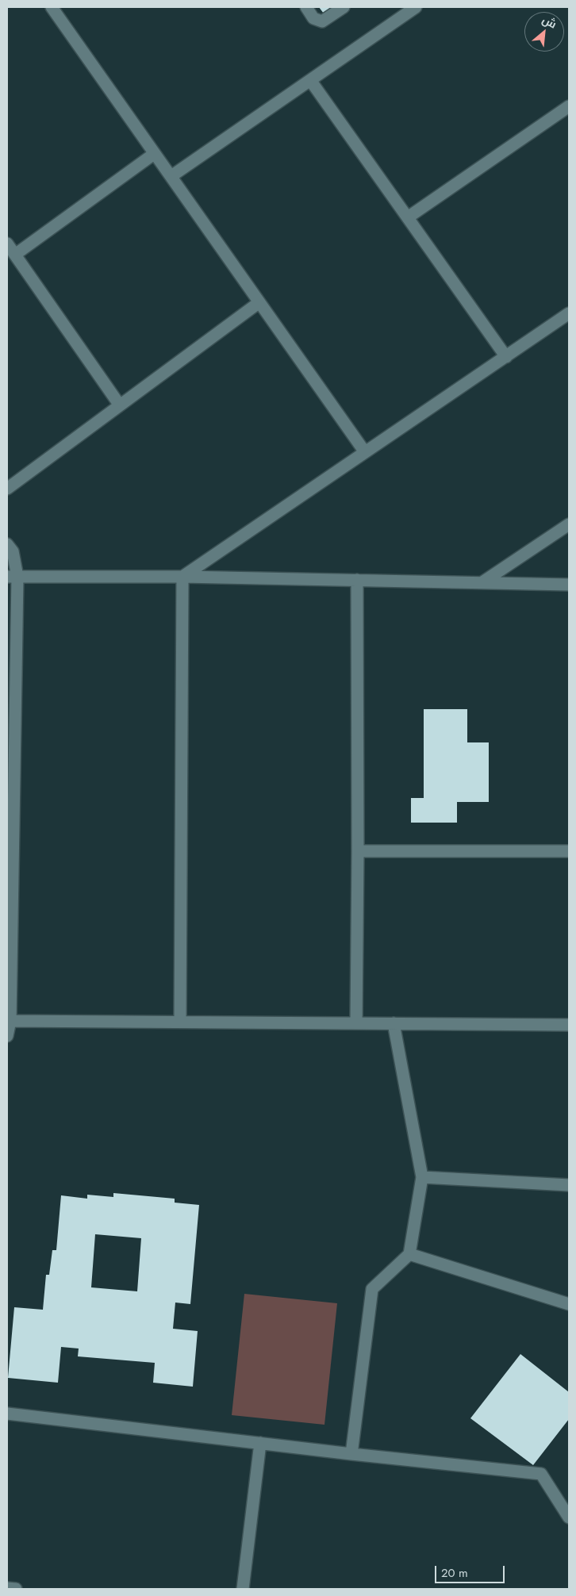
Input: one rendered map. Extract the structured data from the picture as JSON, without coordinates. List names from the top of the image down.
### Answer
{
  "scale_bar": "20 m",
  "north": "top right"
}
